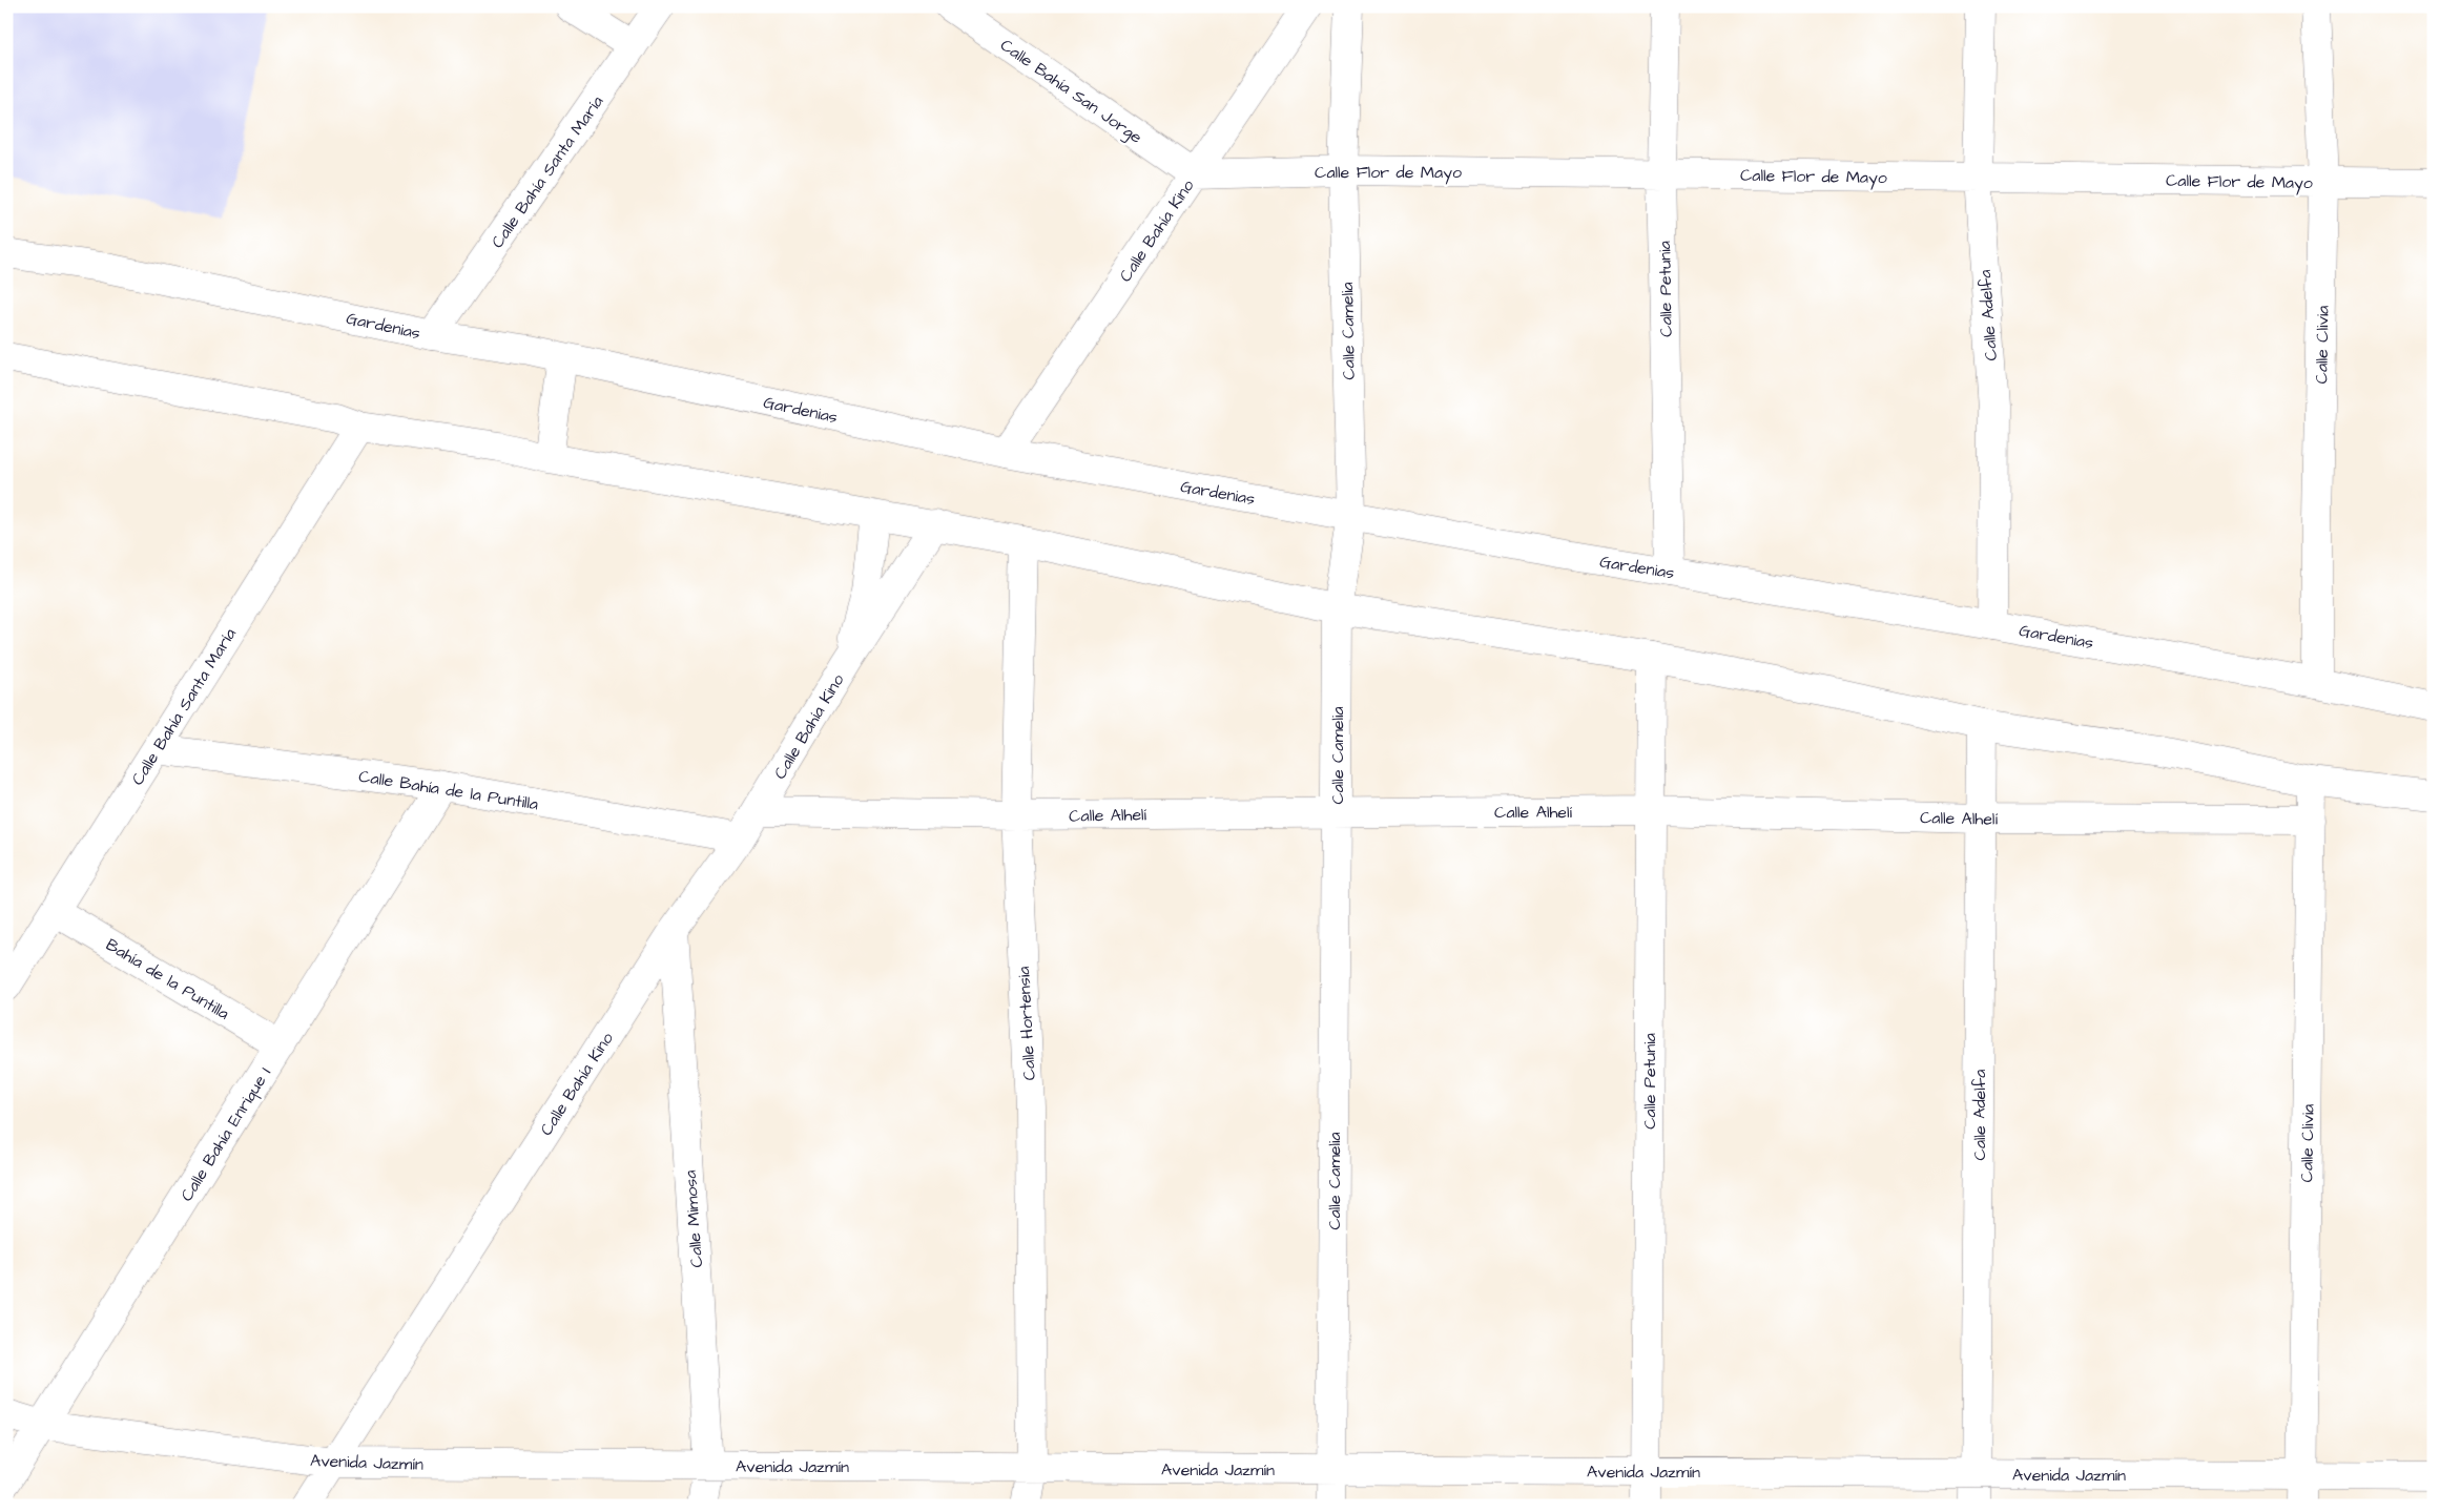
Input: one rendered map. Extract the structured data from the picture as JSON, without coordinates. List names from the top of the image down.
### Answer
{
  "streets": {
    "street": [
      "Calle Bahía San Jorge",
      "Calle Bahía Santa María",
      "Calle Flor de Mayo",
      "Calle Bahía Kino",
      "Calle Petunia",
      "Calle Adelfa",
      "Gardenias",
      "Calle Camelia",
      "Calle Clivia",
      "Calle Bahía de la Puntilla",
      "Calle Alhelí",
      "Bahía de la Puntilla",
      "Calle Hortensia",
      "Calle Bahía Enrique I",
      "Calle Mimosa",
      "Avenida Jazmín"
    ]
  },
  "crossings": [
    ["Calle Bahía San Jorge", "Calle Flor de Mayo"],
    ["Calle Bahía San Jorge", "Calle Bahía Kino"],
    ["Calle Bahía Santa María", "Gardenias"],
    ["Calle Bahía Santa María", "Calle Bahía de la Puntilla"],
    ["Calle Bahía Santa María", "Bahía de la Puntilla"],
    ["Calle Flor de Mayo", "Calle Bahía Kino"],
    ["Calle Flor de Mayo", "Calle Petunia"],
    ["Calle Flor de Mayo", "Calle Adelfa"],
    ["Calle Flor de Mayo", "Calle Camelia"],
    ["Calle Flor de Mayo", "Calle Clivia"],
    ["Calle Bahía Kino", "Gardenias"],
    ["Calle Bahía Kino", "Calle Bahía de la Puntilla"],
    ["Calle Bahía Kino", "Calle Alhelí"],
    ["Calle Bahía Kino", "Calle Mimosa"],
    ["Calle Bahía Kino", "Avenida Jazmín"],
    ["Calle Petunia", "Gardenias"],
    ["Calle Petunia", "Calle Alhelí"],
    ["Calle Petunia", "Avenida Jazmín"],
    ["Calle Adelfa", "Gardenias"],
    ["Calle Adelfa", "Calle Alhelí"],
    ["Calle Adelfa", "Avenida Jazmín"],
    ["Gardenias", "Calle Camelia"],
    ["Gardenias", "Calle Clivia"],
    ["Calle Camelia", "Calle Alhelí"],
    ["Calle Camelia", "Avenida Jazmín"],
    ["Calle Clivia", "Calle Alhelí"],
    ["Calle Clivia", "Avenida Jazmín"],
    ["Calle Bahía de la Puntilla", "Calle Bahía Enrique I"],
    ["Calle Alhelí", "Calle Hortensia"],
    ["Bahía de la Puntilla", "Calle Bahía Enrique I"],
    ["Calle Hortensia", "Avenida Jazmín"],
    ["Calle Bahía Enrique I", "Avenida Jazmín"],
    ["Calle Mimosa", "Avenida Jazmín"]
  ]
}
